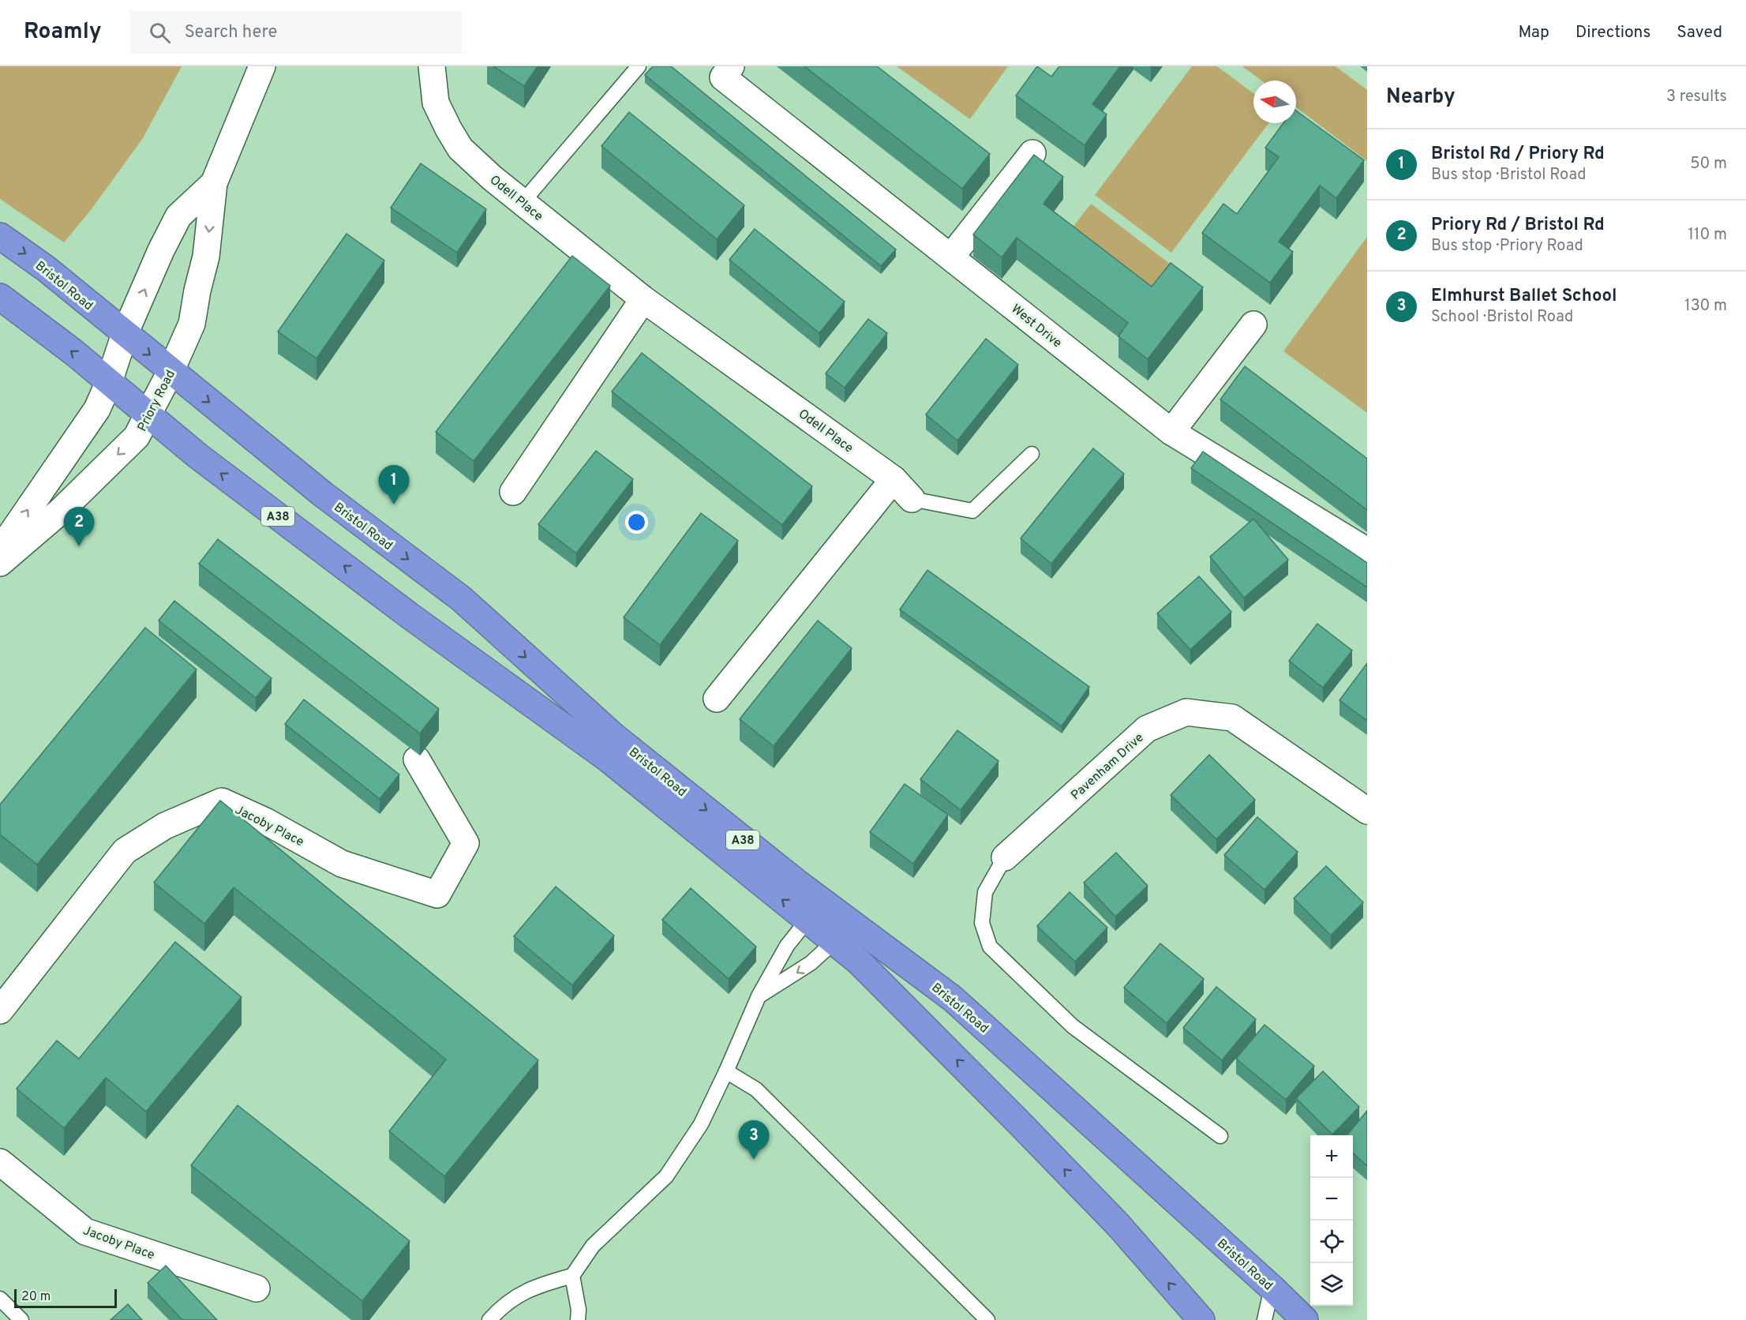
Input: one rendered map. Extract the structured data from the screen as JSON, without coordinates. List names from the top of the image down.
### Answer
{
  "streets": {
    "highway": ["Bristol Road", "A38"],
    "street": [
      "Odell Place",
      "West Drive",
      "Priory Road",
      "Pavenham Drive",
      "Jacoby Place"
    ]
  },
  "crossings": [
    ["Bristol Road", "Priory Road"]
  ],
  "scale_bar": "20 m",
  "north": "left",
  "page": {
    "header": "Roamly",
    "search": "Search here",
    "nav": ["Map", "Directions", "Saved"],
    "heading": ["Nearby", "3 results"],
    "list": [
      {
        "mark": "1",
        "name": "Bristol Rd / Priory Rd",
        "note": "Bus stop · Bristol Road",
        "value": "50 m"
      },
      {
        "mark": "2",
        "name": "Priory Rd / Bristol Rd",
        "note": "Bus stop · Priory Road",
        "value": "110 m"
      },
      {
        "mark": "3",
        "name": "Elmhurst Ballet School",
        "note": "School · Bristol Road",
        "value": "130 m"
      }
    ],
    "pins": ["1", "2", "3"],
    "map_buttons": ["+", "−"],
    "scale": "20 m"
  }
}
